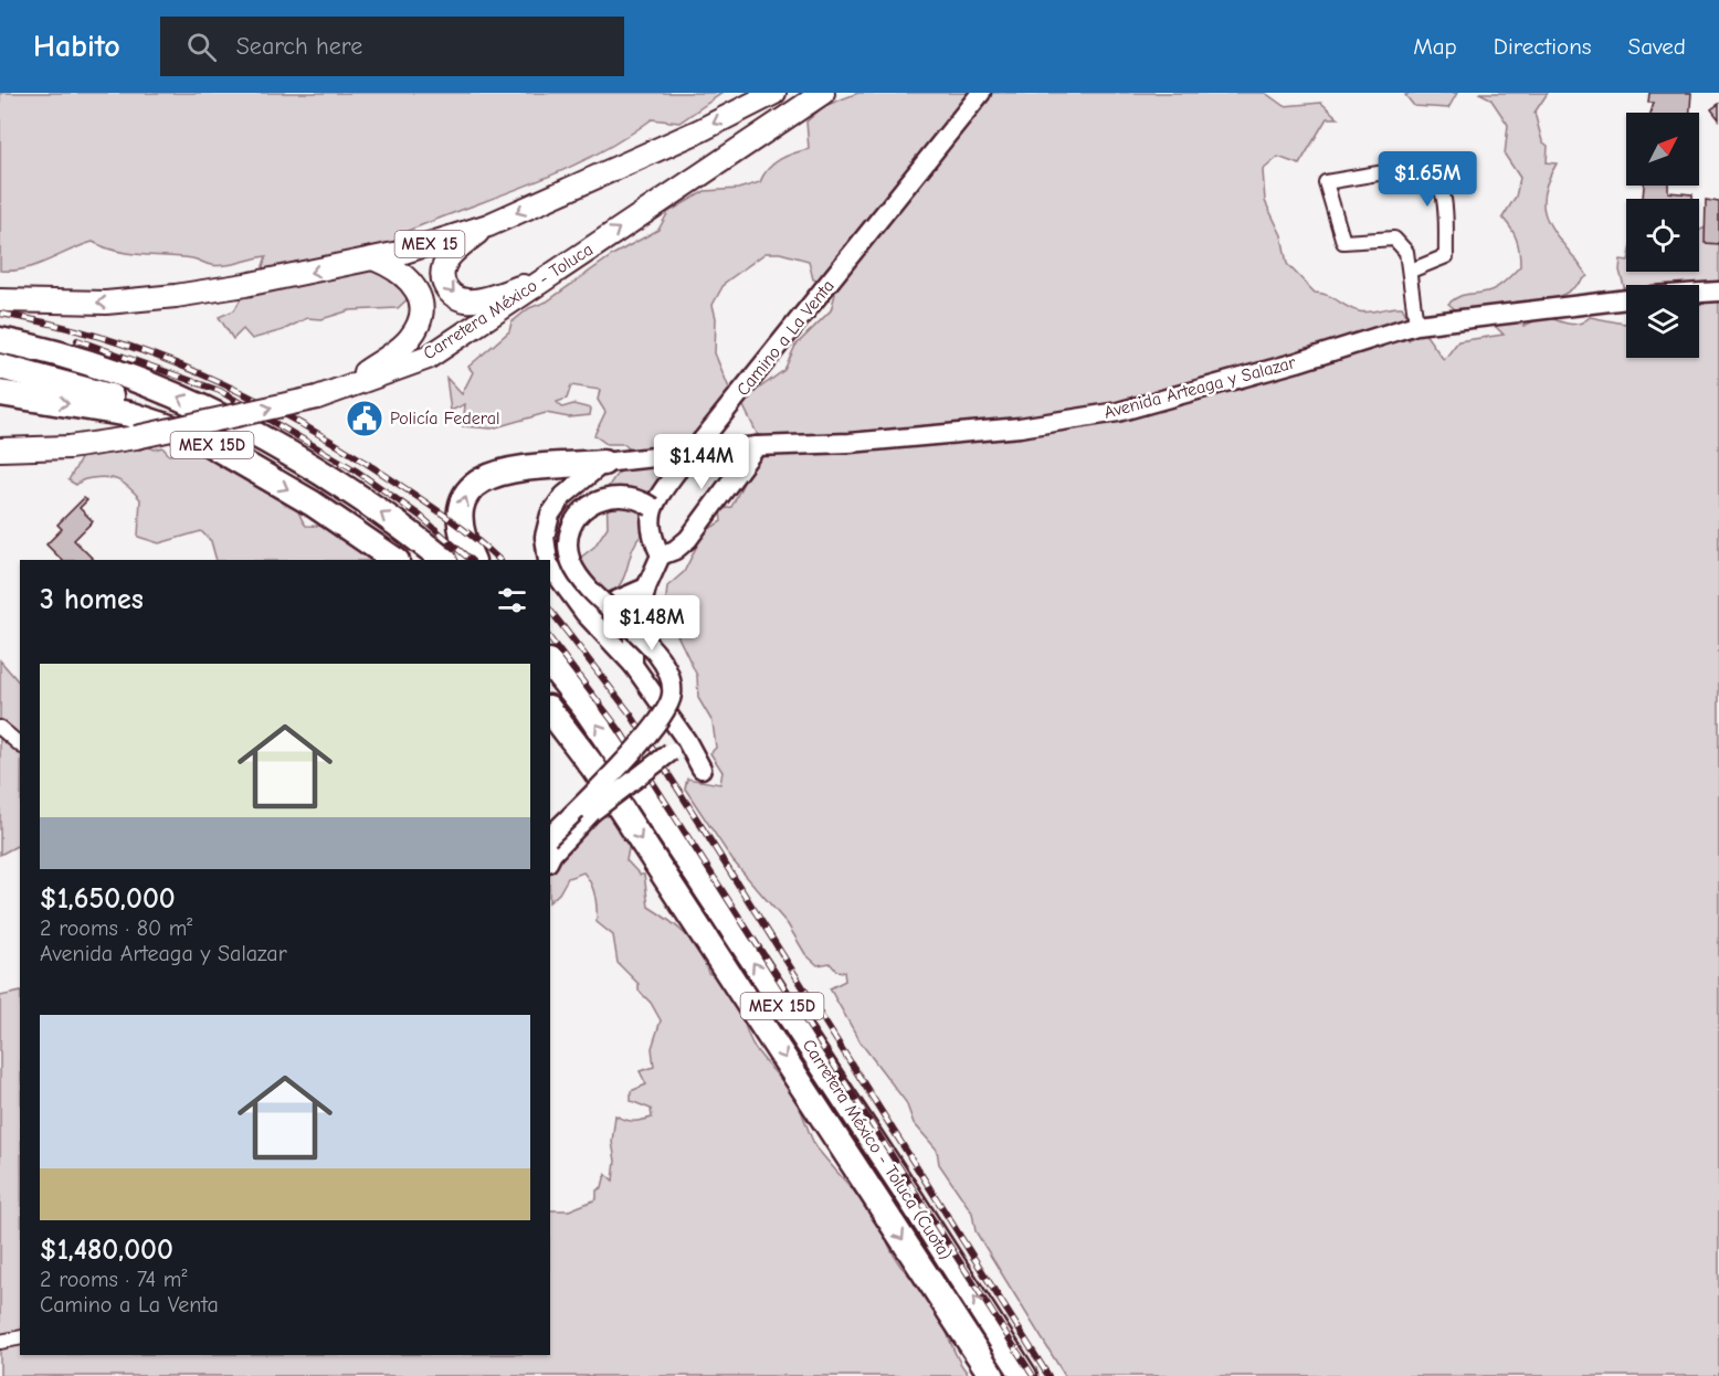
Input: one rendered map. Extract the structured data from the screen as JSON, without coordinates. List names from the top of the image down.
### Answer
{
  "streets": {
    "highway": ["MEX 15D", "Carretera México - Toluca (Cuota)"],
    "main road": ["MEX 15", "Carretera México - Toluca"],
    "street": ["Camino a La Venta", "Avenida Arteaga y Salazar"]
  },
  "places": {
    "public building": ["Policía Federal"]
  },
  "north": "top right",
  "page": {
    "header": "Habito",
    "search": "Search here",
    "nav": ["Map", "Directions", "Saved"],
    "price": ["$1.65M", "$1.44M", "$1.48M"],
    "heading": "3 homes",
    "list": [
      {
        "name": "$1,650,000",
        "note": "2 rooms · 80 m² · Avenida Arteaga y Salazar"
      },
      {
        "name": "$1,480,000",
        "note": "2 rooms · 74 m² · Camino a La Venta"
      }
    ]
  }
}
